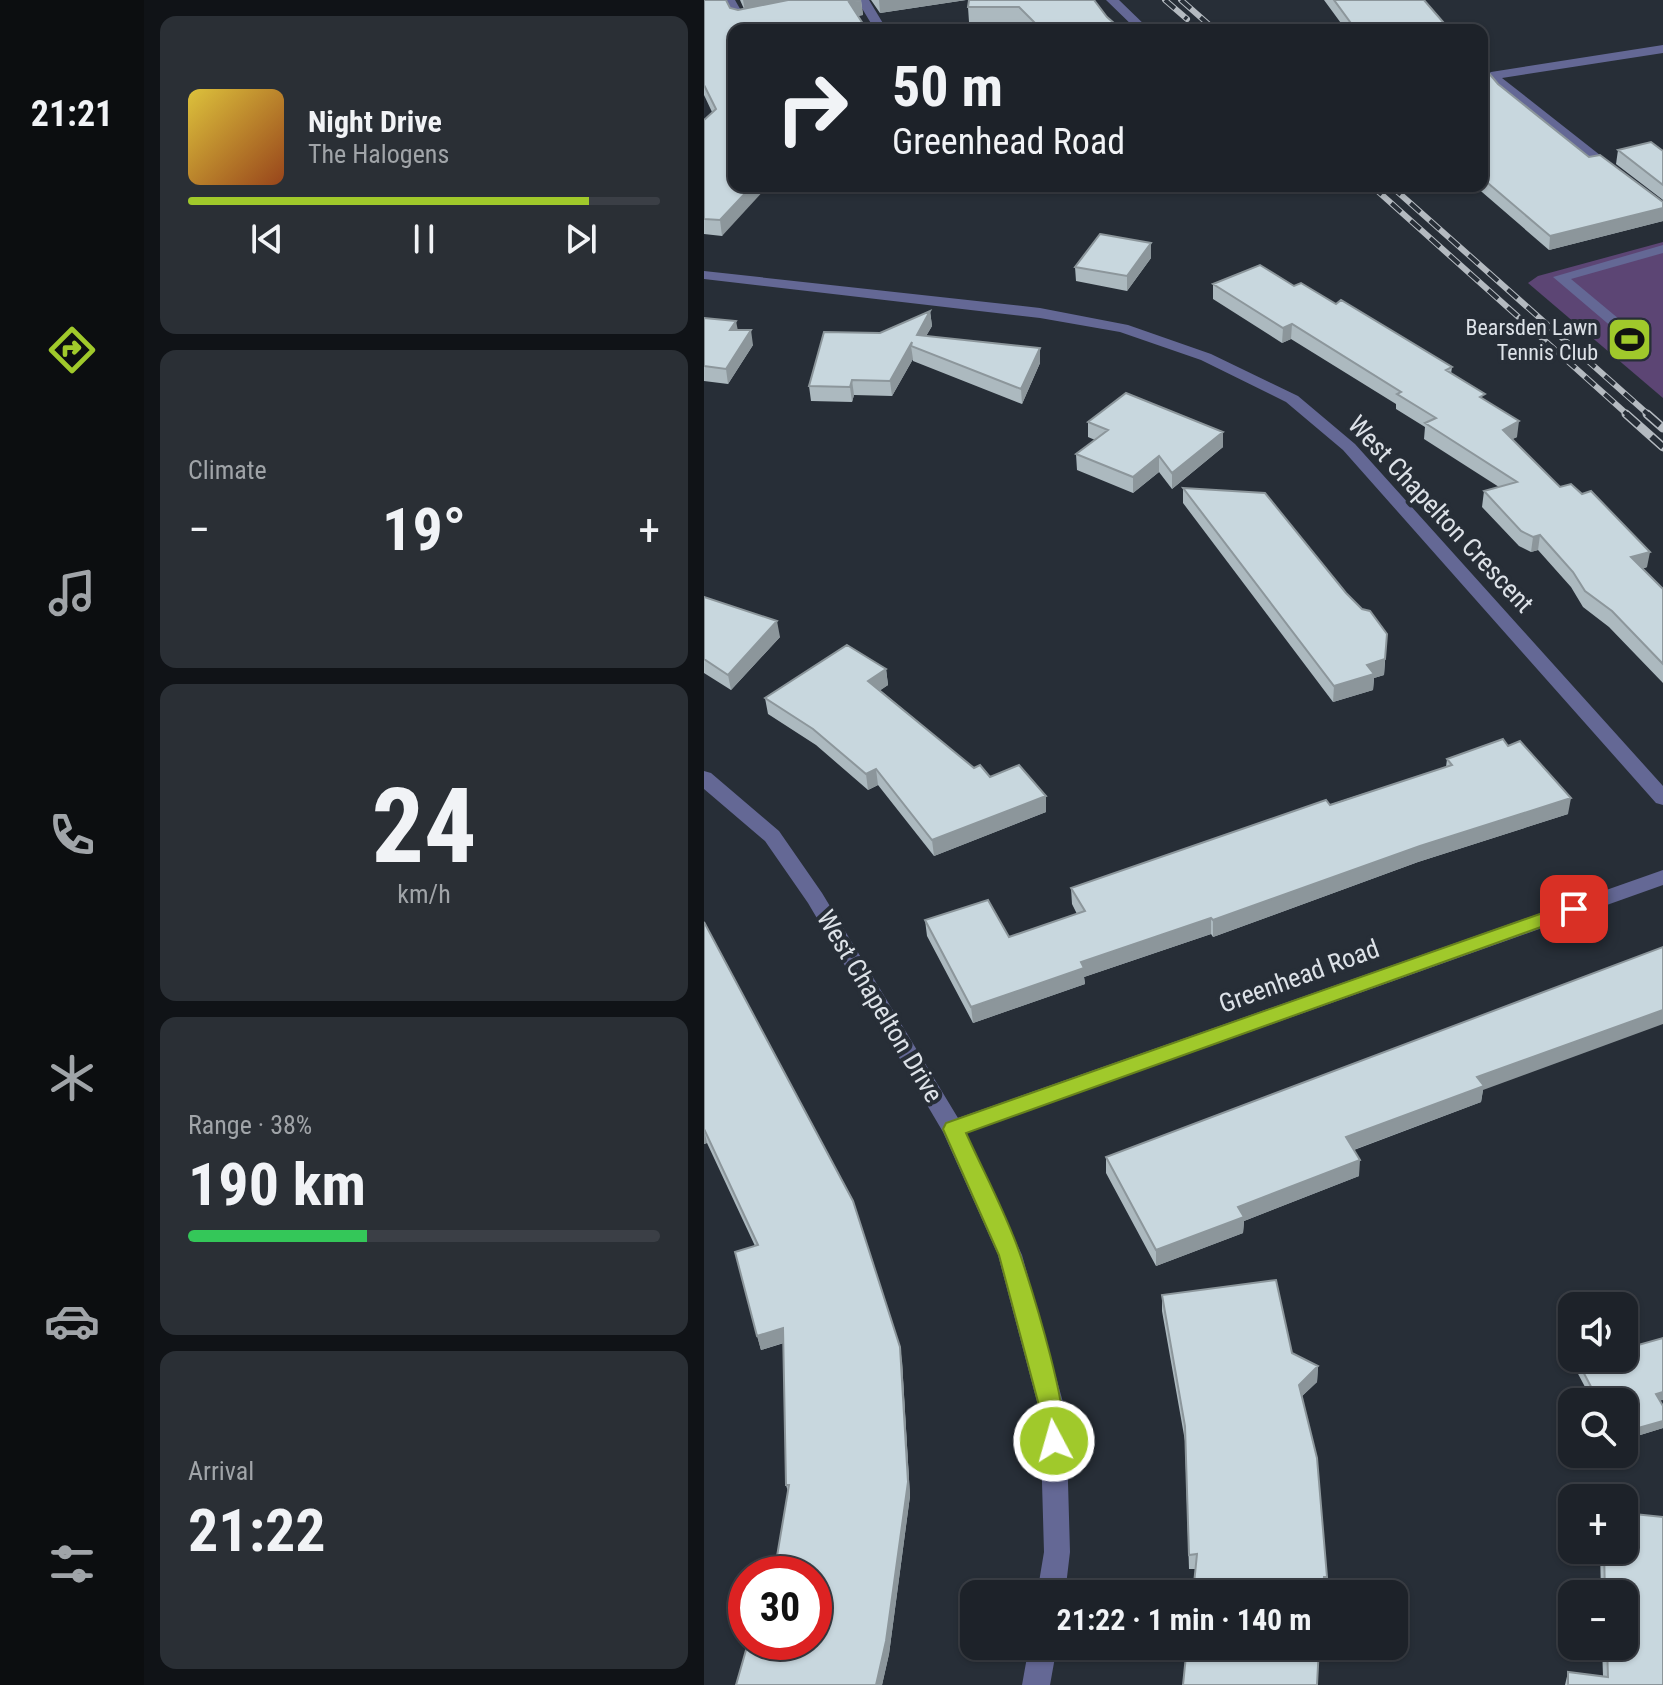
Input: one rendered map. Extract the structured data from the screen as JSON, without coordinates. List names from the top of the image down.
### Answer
{
  "streets": {
    "street": ["West Chapelton Crescent", "Greenhead Road", "West Chapelton Drive"]
  },
  "crossings": [
    ["Greenhead Road", "West Chapelton Drive"]
  ],
  "places": {
    "sports": ["Bearsden Lawn Tennis Club"]
  },
  "page": {
    "tabs": "21:21",
    "turn": ["50 m", "Greenhead Road"],
    "song": ["Night Drive", "The Halogens"],
    "tile": [
      "Climate",
      ["24", "km/h"],
      ["Range · 38%", "190 km"],
      ["Arrival", "21:22"]
    ],
    "heat": ["−", "19°", "+"],
    "map_buttons": ["+", "−"],
    "limit": "30",
    "trip": "21:22 · 1 min · 140 m"
  }
}
